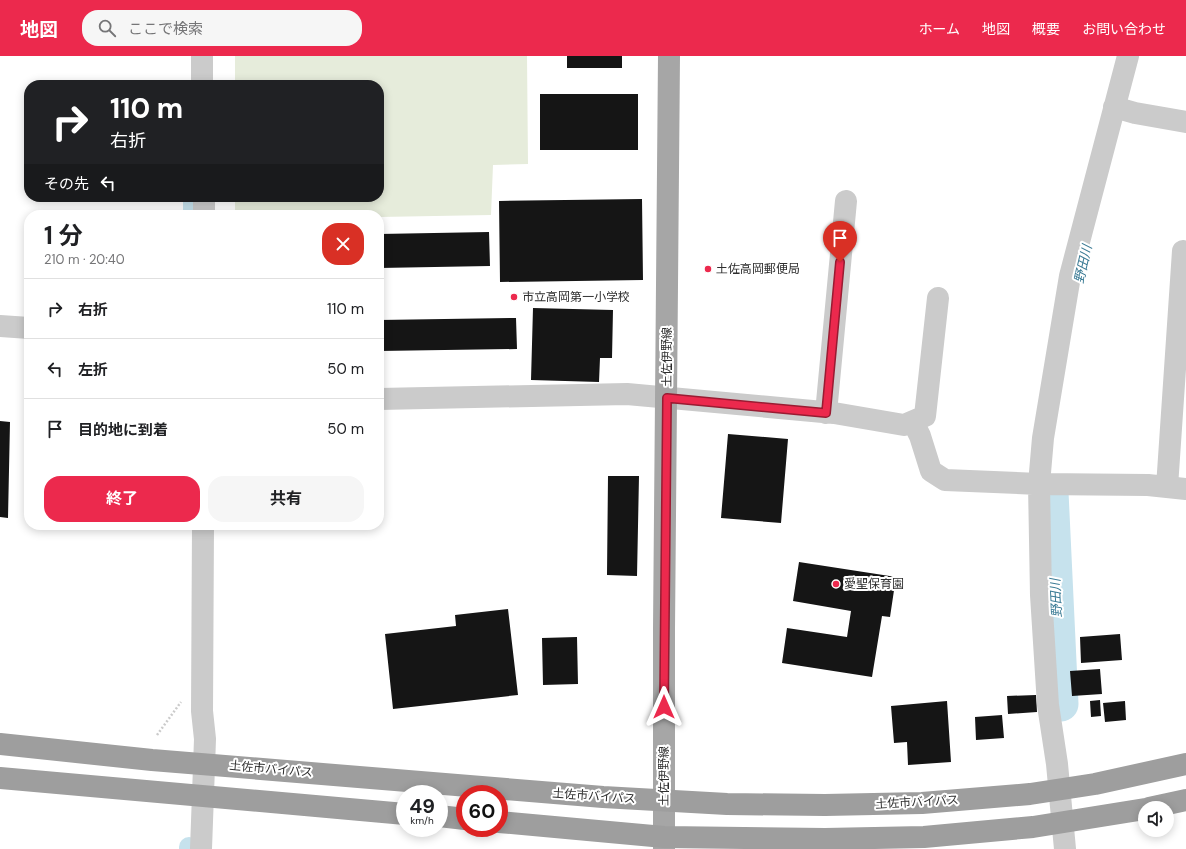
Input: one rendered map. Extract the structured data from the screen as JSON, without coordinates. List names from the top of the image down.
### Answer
{
  "streets": {
    "highway": ["土佐市バイパス"],
    "main road": ["土佐伊野線"]
  },
  "crossings": [
    ["土佐伊野線", "土佐市バイパス"]
  ],
  "water": ["野田川"],
  "places": ["土佐高岡郵便局", "市立高岡第一小学校", "愛聖保育園"],
  "page": {
    "header": "地図",
    "search": "ここで検索",
    "nav": [
      "ホーム",
      "地図",
      "概要",
      "お問い合わせ"
    ],
    "turn": ["110 m", "右折"],
    "then": "その先",
    "heading": ["1 分", "210 m · 20:40"],
    "list": [
      {
        "name": "右折",
        "value": "110 m"
      },
      {
        "name": "左折",
        "value": "50 m"
      },
      {
        "name": "目的地に到着",
        "value": "50 m"
      }
    ],
    "buttons": ["終了", "共有"],
    "speed": "49 km/h",
    "limit": "60"
  }
}
